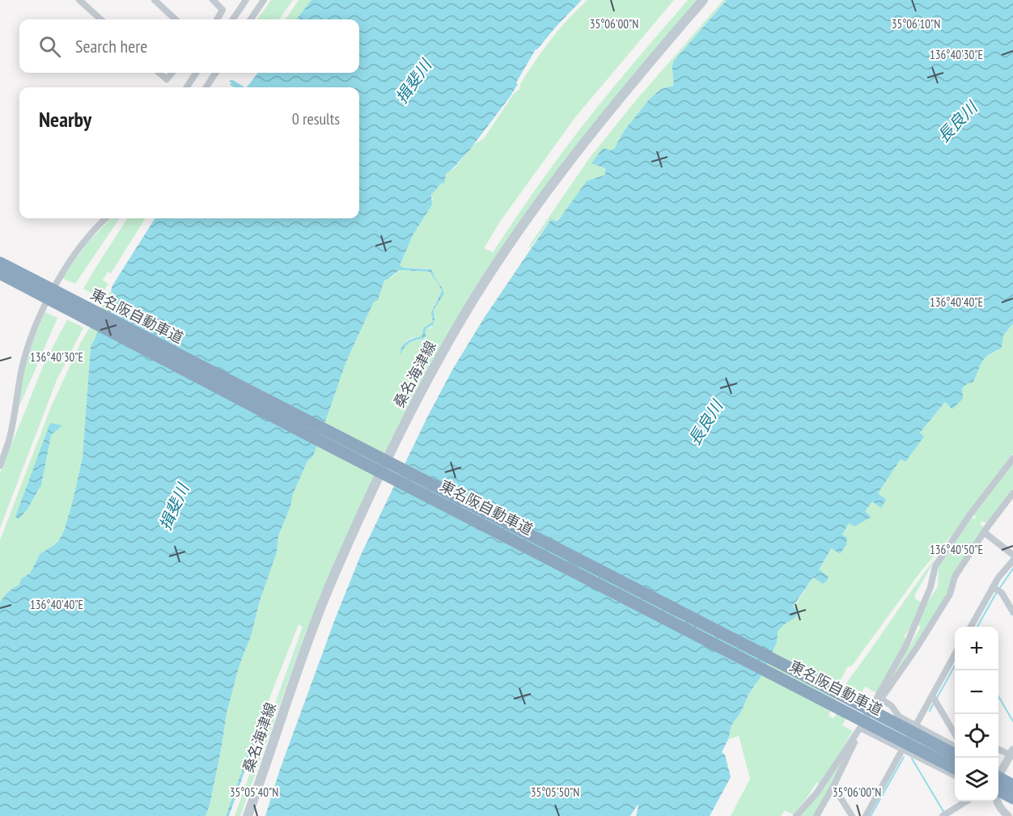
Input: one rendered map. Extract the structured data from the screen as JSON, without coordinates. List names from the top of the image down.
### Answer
{
  "streets": {
    "highway": ["東名阪自動車道"],
    "main road": ["桑名海津線"]
  },
  "water": ["揖斐川", "長良川"],
  "page": {
    "search": "Search here",
    "heading": ["Nearby", "0 results"],
    "map_buttons": ["+", "−"]
  },
  "coordinates": [
    "35°06'00\"N",
    "35°06'10\"N",
    "136°40'30\"E",
    "136°40'40\"E",
    "136°40'50\"E",
    "35°05'40\"N",
    "35°05'50\"N"
  ]
}
